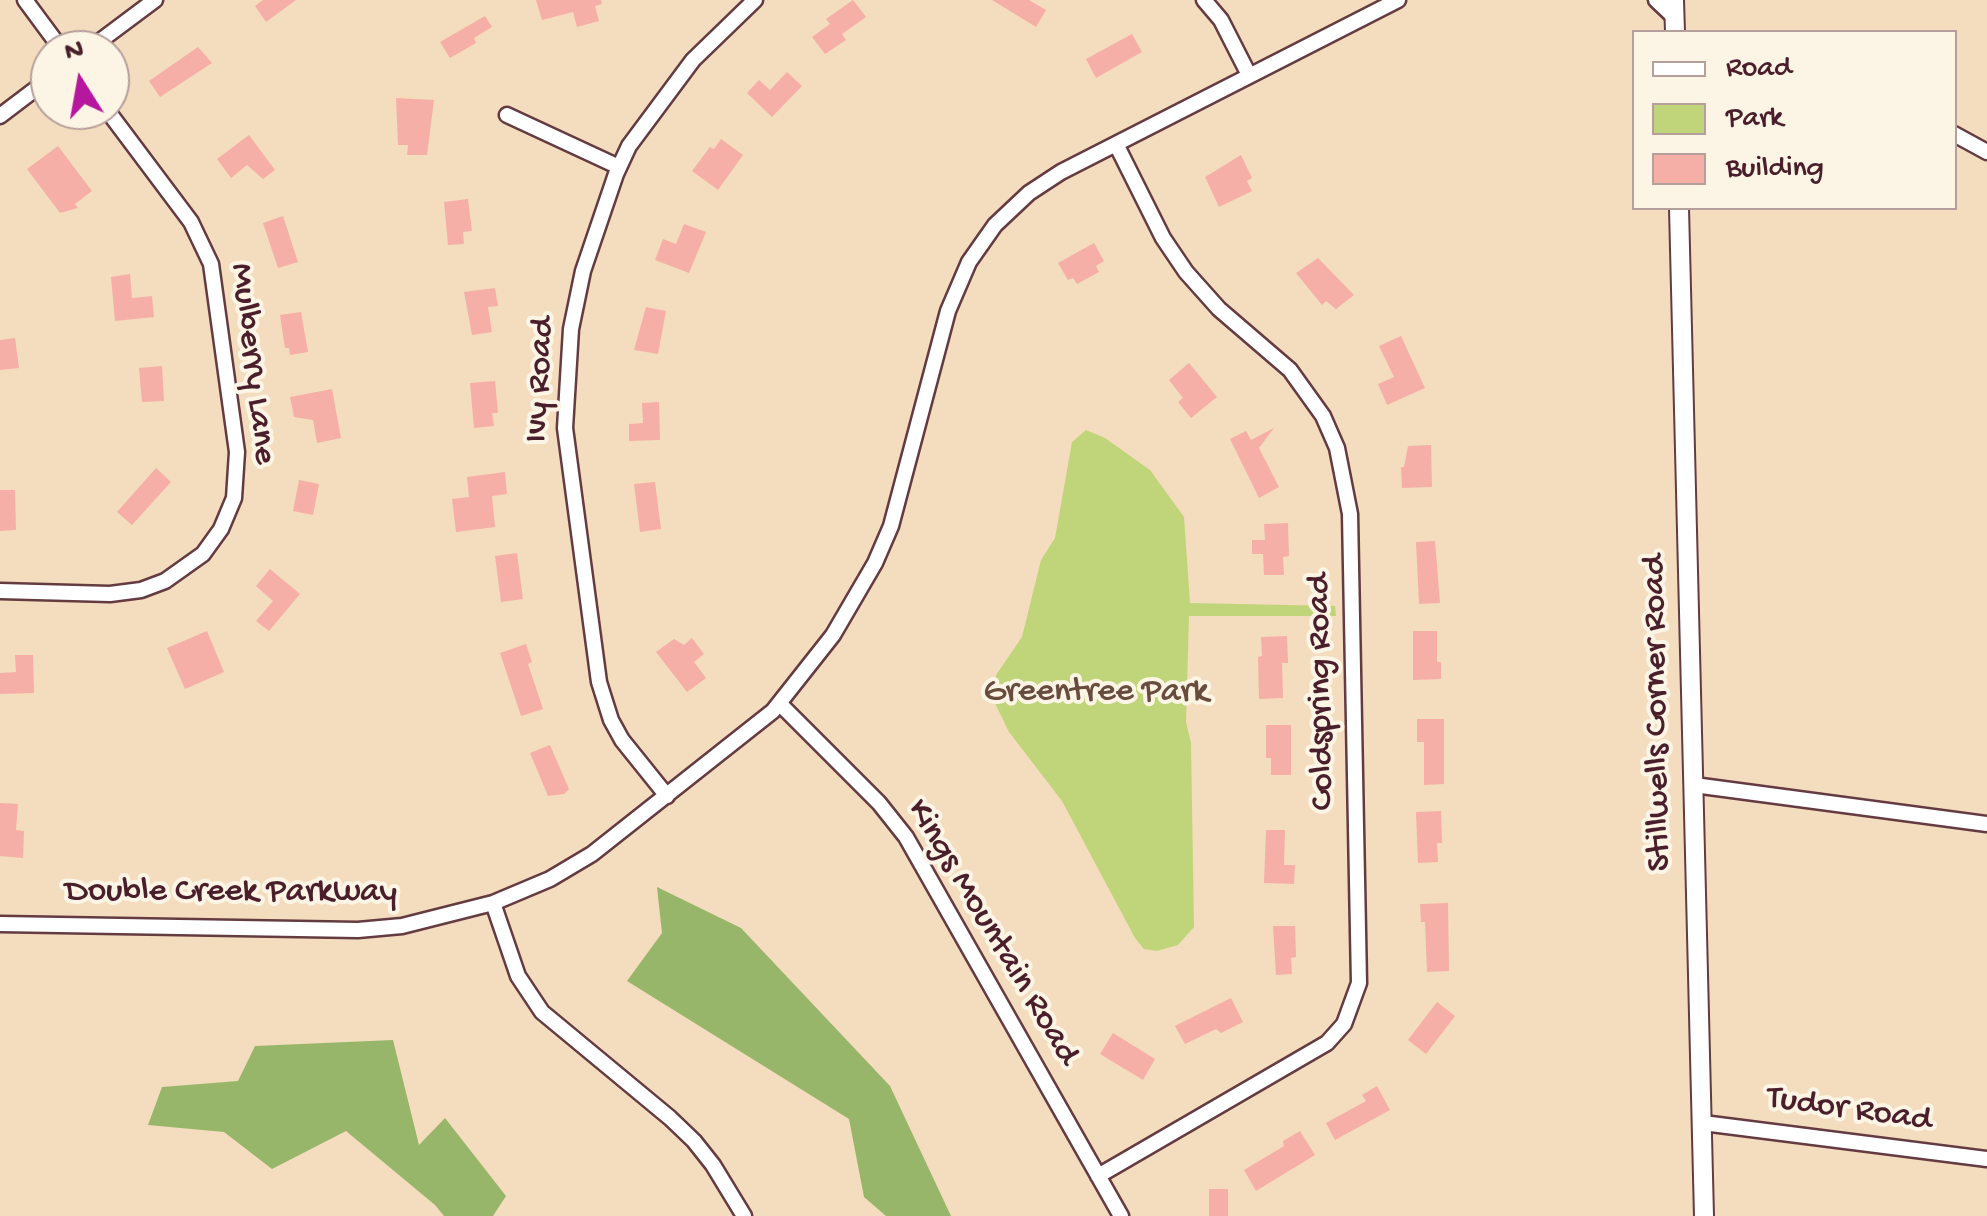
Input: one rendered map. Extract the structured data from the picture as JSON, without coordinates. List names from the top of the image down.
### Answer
{
  "streets": {
    "street": [
      "Mulberry Lane",
      "Ivy Road",
      "Coldspring Road",
      "Stillwells Corner Road",
      "Double Creek Parkway",
      "Kings Mountain Road",
      "Tudor Road"
    ]
  },
  "crossings": [
    ["Ivy Road", "Double Creek Parkway"],
    ["Coldspring Road", "Double Creek Parkway"],
    ["Coldspring Road", "Kings Mountain Road"],
    ["Stillwells Corner Road", "Tudor Road"],
    ["Double Creek Parkway", "Kings Mountain Road"]
  ],
  "parks": ["Greentree Park"],
  "legend": ["Road", "Park", "Building"],
  "north": "top"
}
